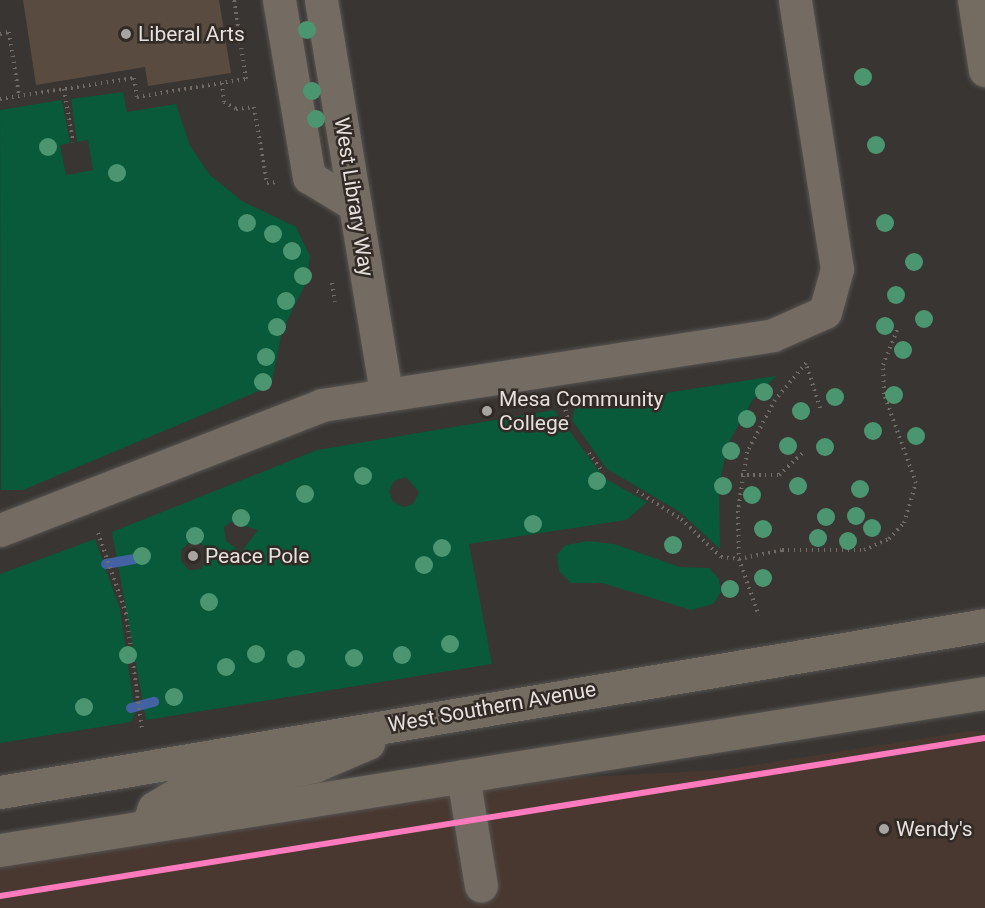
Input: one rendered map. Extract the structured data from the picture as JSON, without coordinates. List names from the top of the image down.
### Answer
{
  "streets": {
    "main road": ["West Southern Avenue"],
    "lane": ["West Library Way"]
  },
  "places": [
    "Liberal Arts",
    "Mesa Community College",
    "Peace Pole",
    "Wendy's"
  ]
}
